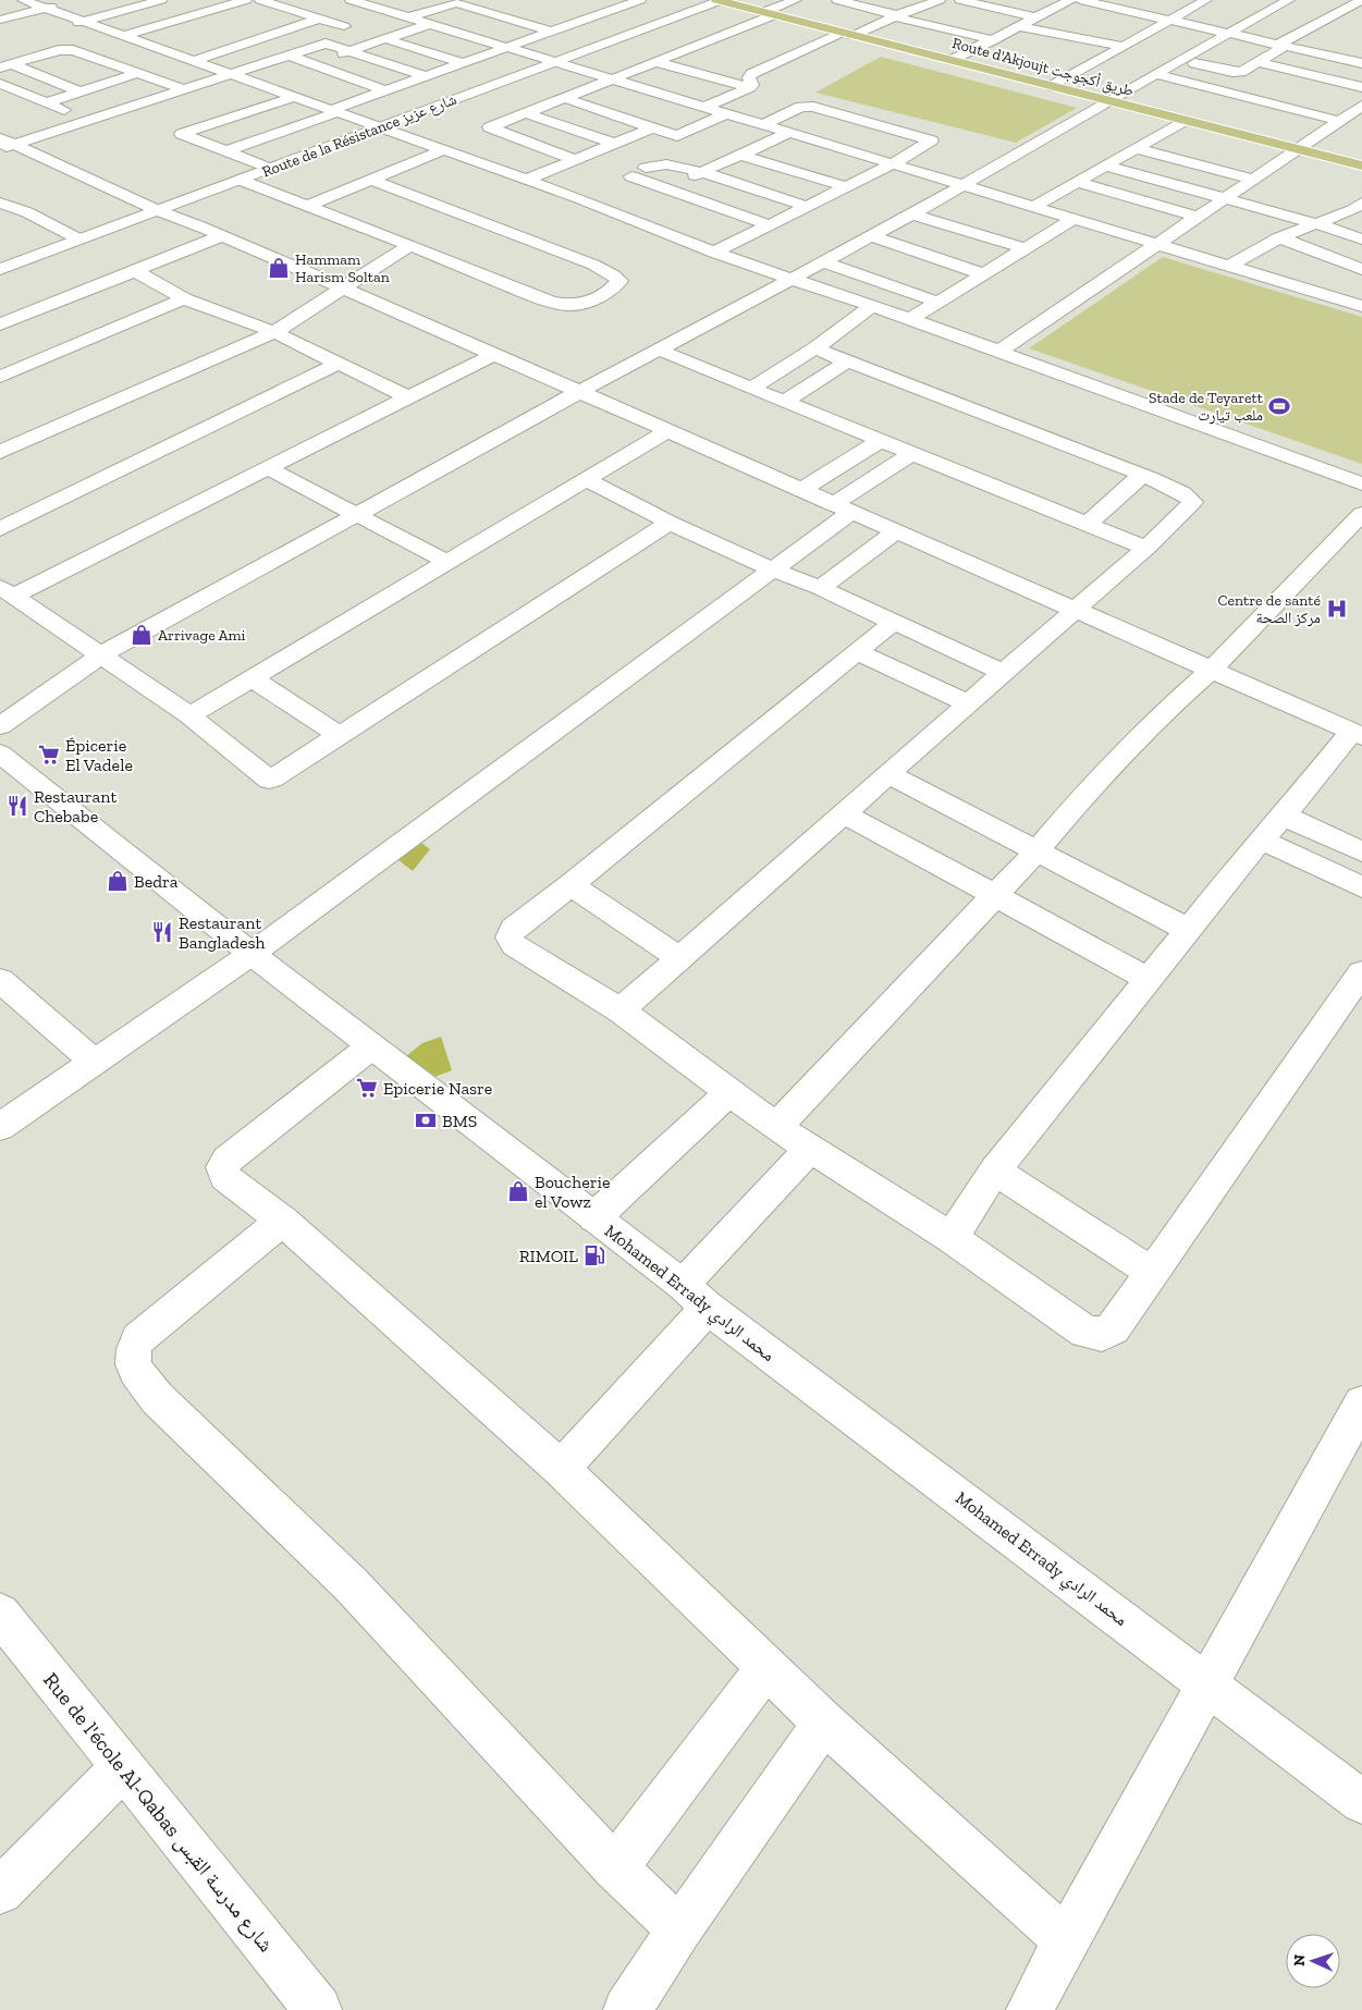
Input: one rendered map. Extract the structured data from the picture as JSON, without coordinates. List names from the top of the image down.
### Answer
{
  "streets": {
    "highway": ["Route d'Akjoujt طريق أكجوجت"],
    "street": ["Route de la Résistance شارع عزيز", "Mohamed Errady محمد الرادي", "Rue de l'école Al-Qabas شارع مدرسة القبس"]
  },
  "crossings": [
    ["Route d'Akjoujt طريق أكجوجت", "Route de la Résistance شارع عزيز"]
  ],
  "places": {
    "shop": [
      "Hammam Harism Soltan",
      "Arrivage Ami",
      "Bedra",
      "Boucherie el Vowz"
    ],
    "sports": ["Stade de Teyarett ملعب تيارت"],
    "hospital": ["Centre de santé مركز الصحة"],
    "supermarket": ["Épicerie El Vadele", "Epicerie Nasre"],
    "restaurant": ["Restaurant Chebabe", "Restaurant Bangladesh"],
    "bank": ["BMS"],
    "fuel station": ["RIMOIL"]
  },
  "north": "left"
}
